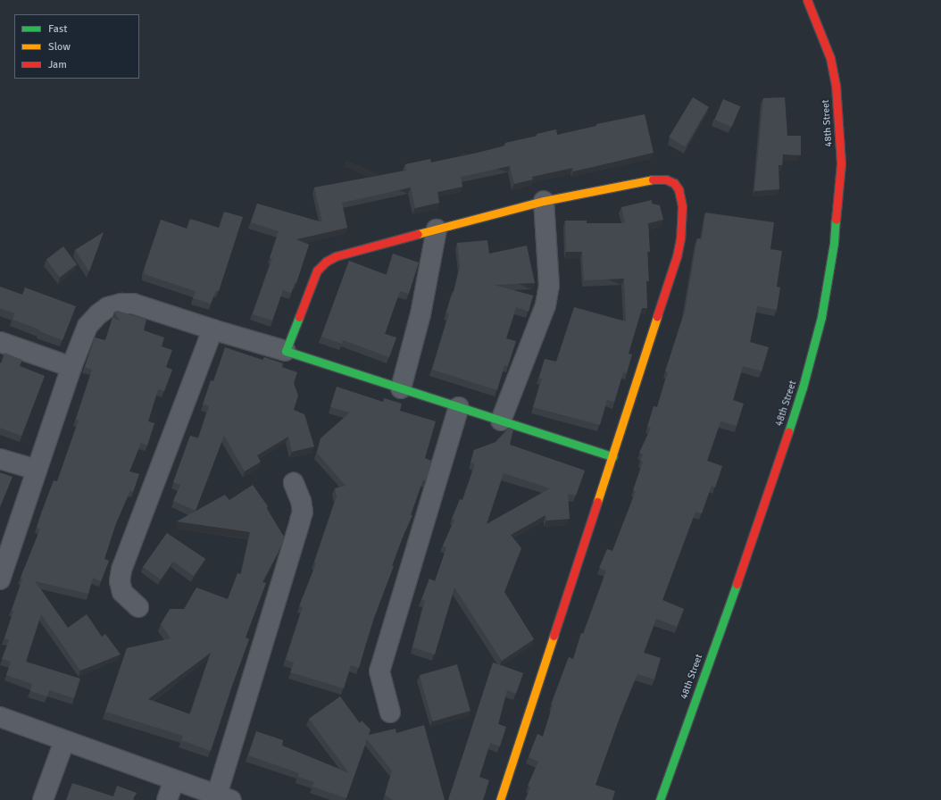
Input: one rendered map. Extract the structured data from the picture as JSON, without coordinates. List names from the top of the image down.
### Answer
{
  "streets": {
    "street": ["48th Street"]
  },
  "legend": ["Fast", "Slow", "Jam"]
}
